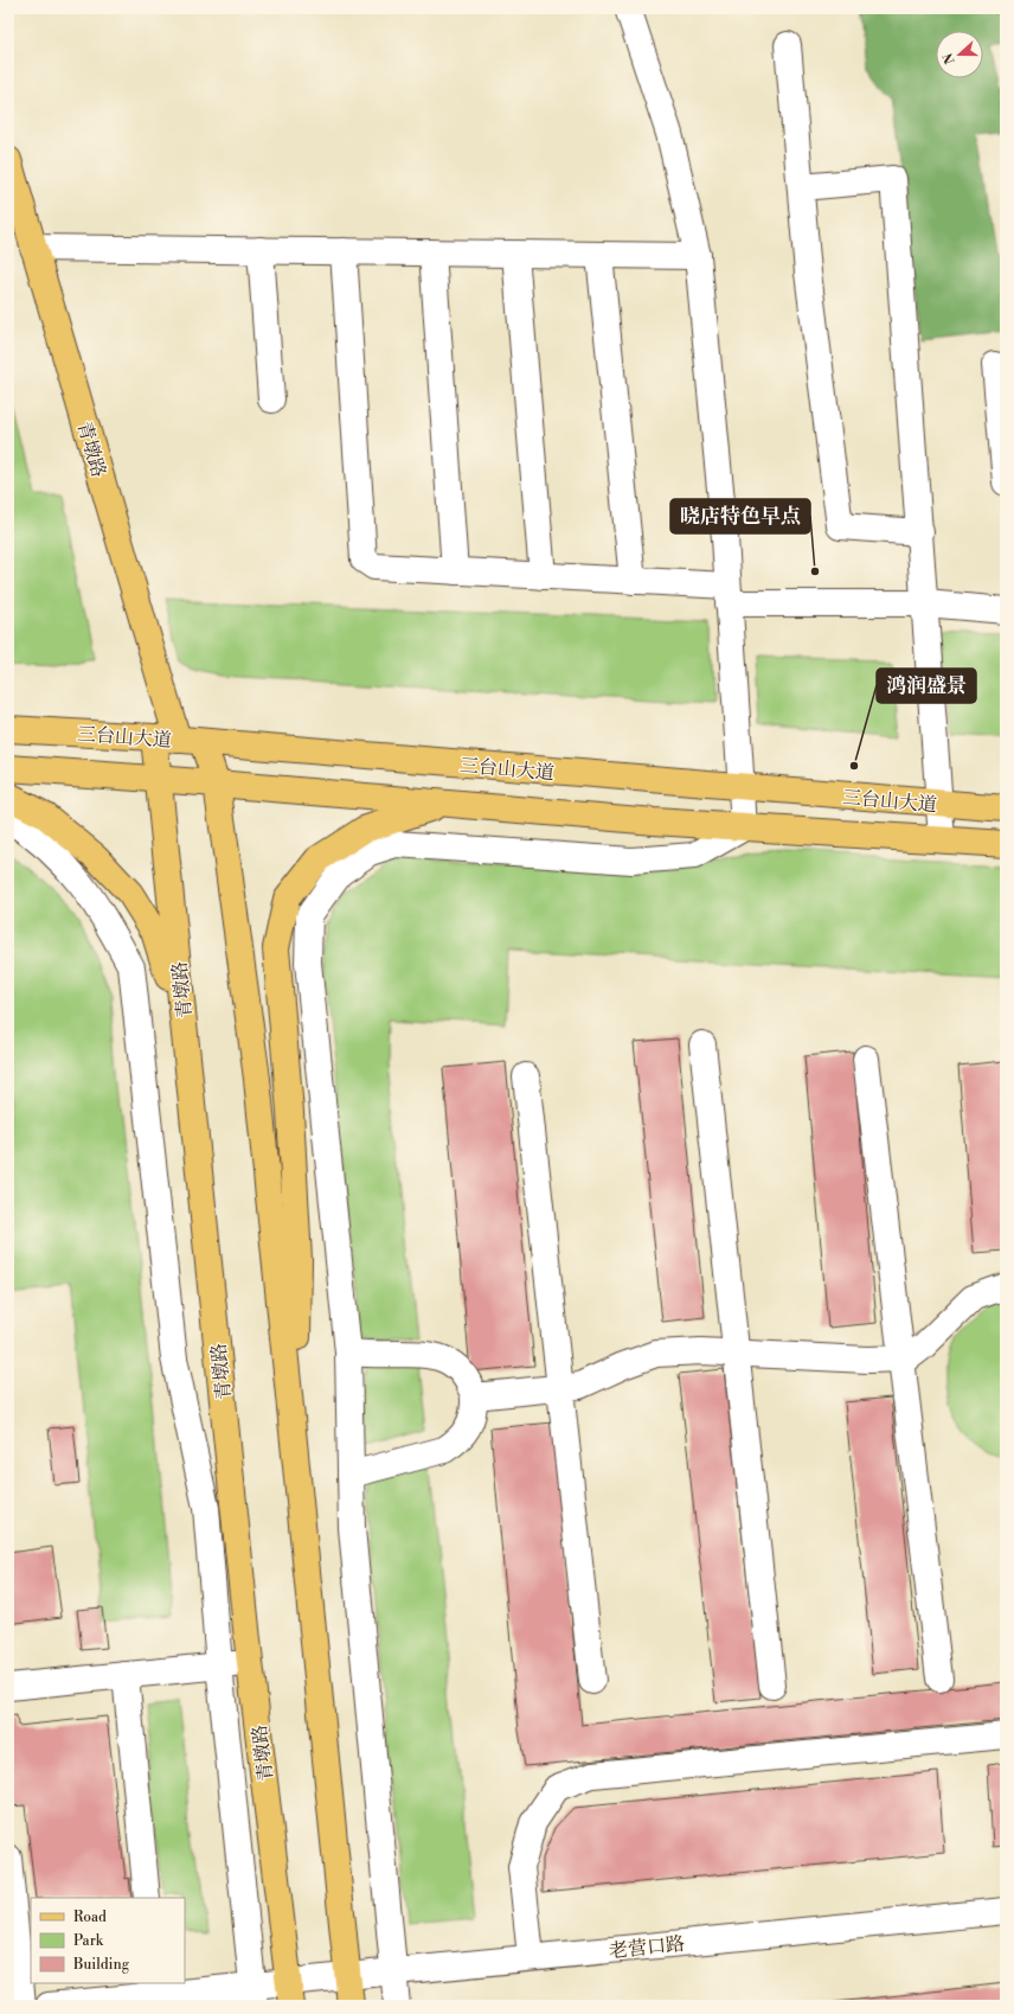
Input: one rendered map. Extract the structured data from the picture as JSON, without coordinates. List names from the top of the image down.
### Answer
{
  "streets": {
    "main road": ["青墩路", "三台山大道"],
    "street": ["老营口路"]
  },
  "crossings": [
    ["青墩路", "三台山大道"],
    ["青墩路", "老营口路"]
  ],
  "places": ["晓店特色早点", "鸿润盛景"],
  "legend": ["Road", "Park", "Building"],
  "north": "left"
}
